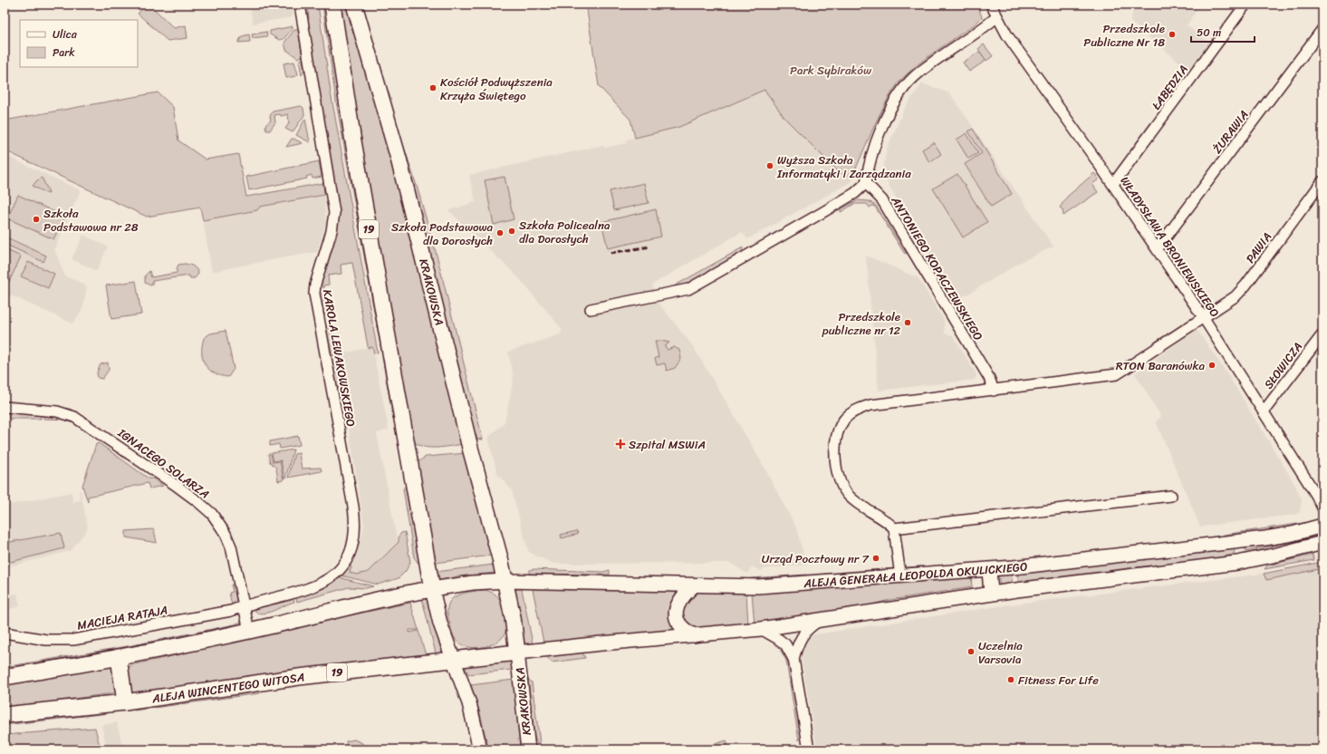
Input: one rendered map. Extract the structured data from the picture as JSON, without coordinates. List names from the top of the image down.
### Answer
{
  "streets": {
    "main road": [
      "19",
      "KRAKOWSKA",
      "ALEJA GENERAŁA LEOPOLDA OKULICKIEGO",
      "ALEJA WINCENTEGO WITOSA"
    ],
    "street": [
      "ŁABĘDZIA",
      "ŻURAWIA",
      "WŁADYSŁAWA BRONIEWSKIEGO",
      "PAWIA",
      "ANTONIEGO KOPACZEWSKIEGO",
      "KAROLA LEWAKOWSKIEGO",
      "SŁOWICZA",
      "IGNACEGO SOLARZA",
      "MACIEJA RATAJA"
    ]
  },
  "crossings": [
    ["ŁABĘDZIA", "WŁADYSŁAWA BRONIEWSKIEGO"],
    ["ŻURAWIA", "WŁADYSŁAWA BRONIEWSKIEGO"],
    ["19", "KRAKOWSKA"],
    ["19", "ALEJA GENERAŁA LEOPOLDA OKULICKIEGO"],
    ["19", "ALEJA WINCENTEGO WITOSA"],
    ["WŁADYSŁAWA BRONIEWSKIEGO", "PAWIA"],
    ["WŁADYSŁAWA BRONIEWSKIEGO", "SŁOWICZA"],
    ["PAWIA", "ANTONIEGO KOPACZEWSKIEGO"],
    ["KRAKOWSKA", "ALEJA GENERAŁA LEOPOLDA OKULICKIEGO"],
    ["KAROLA LEWAKOWSKIEGO", "IGNACEGO SOLARZA"],
    ["KAROLA LEWAKOWSKIEGO", "MACIEJA RATAJA"],
    ["IGNACEGO SOLARZA", "MACIEJA RATAJA"]
  ],
  "parks": ["Park Sybiraków"],
  "places": {
    "other": [
      "Przedszkole Publiczne Nr 18",
      "Kościół Podwyższenia Krzyża Świętego",
      "Wyższa Szkoła Informatyki i Zarządzania",
      "Szkoła Podstawowa nr 28",
      "Szkoła Policealna dla Dorosłych",
      "Szkoła Podstawowa dla Dorosłych",
      "Przedszkole publiczne nr 12",
      "RTON Baranówka",
      "Urząd Pocztowy nr 7",
      "Uczelnia Varsovia",
      "Fitness For Life"
    ],
    "health": ["Szpital MSWiA"]
  },
  "legend": ["Ulica", "Park"],
  "scale_bar": "50 m"
}
